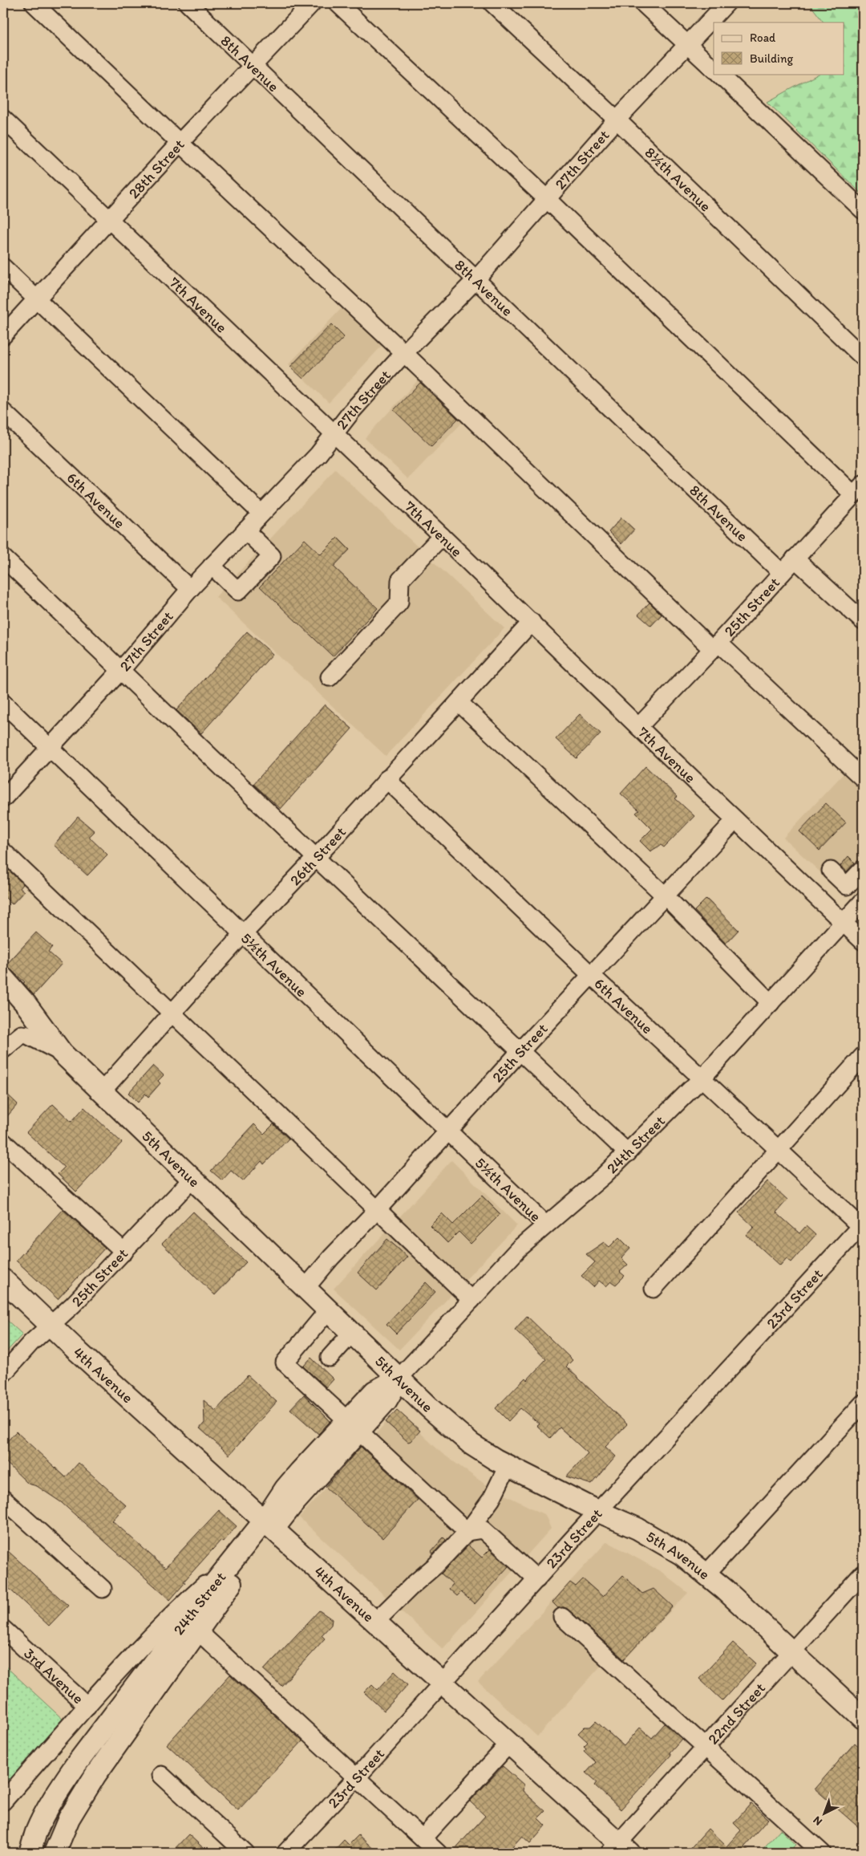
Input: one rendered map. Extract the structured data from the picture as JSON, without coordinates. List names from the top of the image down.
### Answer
{
  "streets": {
    "main road": ["24th Street", "5th Avenue", "4th Avenue"],
    "street": [
      "8th Avenue",
      "27th Street",
      "28th Street",
      "8½th Avenue",
      "7th Avenue",
      "6th Avenue",
      "25th Street",
      "26th Street",
      "5½th Avenue",
      "23rd Street",
      "3rd Avenue",
      "22nd Street"
    ]
  },
  "crossings": [
    ["8th Avenue", "27th Street"],
    ["8th Avenue", "28th Street"],
    ["8th Avenue", "25th Street"],
    ["27th Street", "8½th Avenue"],
    ["27th Street", "7th Avenue"],
    ["27th Street", "6th Avenue"],
    ["27th Street", "5½th Avenue"],
    ["28th Street", "7th Avenue"],
    ["7th Avenue", "25th Street"],
    ["7th Avenue", "26th Street"],
    ["7th Avenue", "24th Street"],
    ["6th Avenue", "25th Street"],
    ["6th Avenue", "26th Street"],
    ["6th Avenue", "24th Street"],
    ["6th Avenue", "23rd Street"],
    ["25th Street", "5½th Avenue"],
    ["25th Street", "5th Avenue"],
    ["25th Street", "4th Avenue"],
    ["26th Street", "5½th Avenue"],
    ["26th Street", "5th Avenue"],
    ["5½th Avenue", "24th Street"],
    ["24th Street", "5th Avenue"],
    ["24th Street", "4th Avenue"],
    ["5th Avenue", "23rd Street"],
    ["5th Avenue", "22nd Street"],
    ["23rd Street", "4th Avenue"],
    ["4th Avenue", "22nd Street"]
  ],
  "legend": ["Road", "Building"],
  "north": "bottom left"
}
